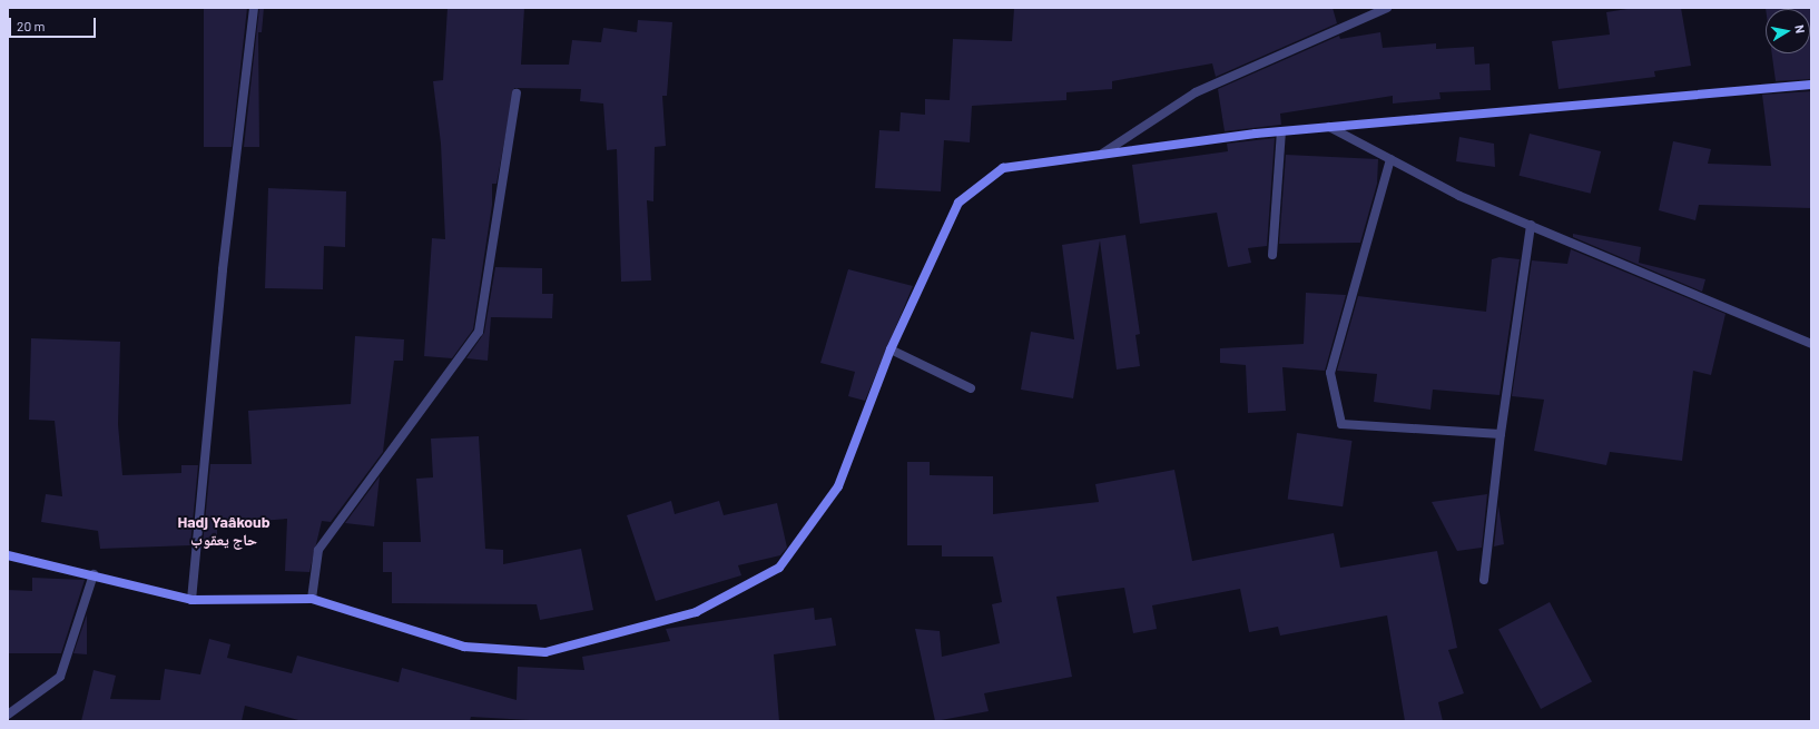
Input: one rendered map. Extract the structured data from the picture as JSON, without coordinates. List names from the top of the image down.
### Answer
{
  "districts": ["Hadj Yaâkoub حاج يعقوب"],
  "scale_bar": "20 m",
  "north": "right"
}
